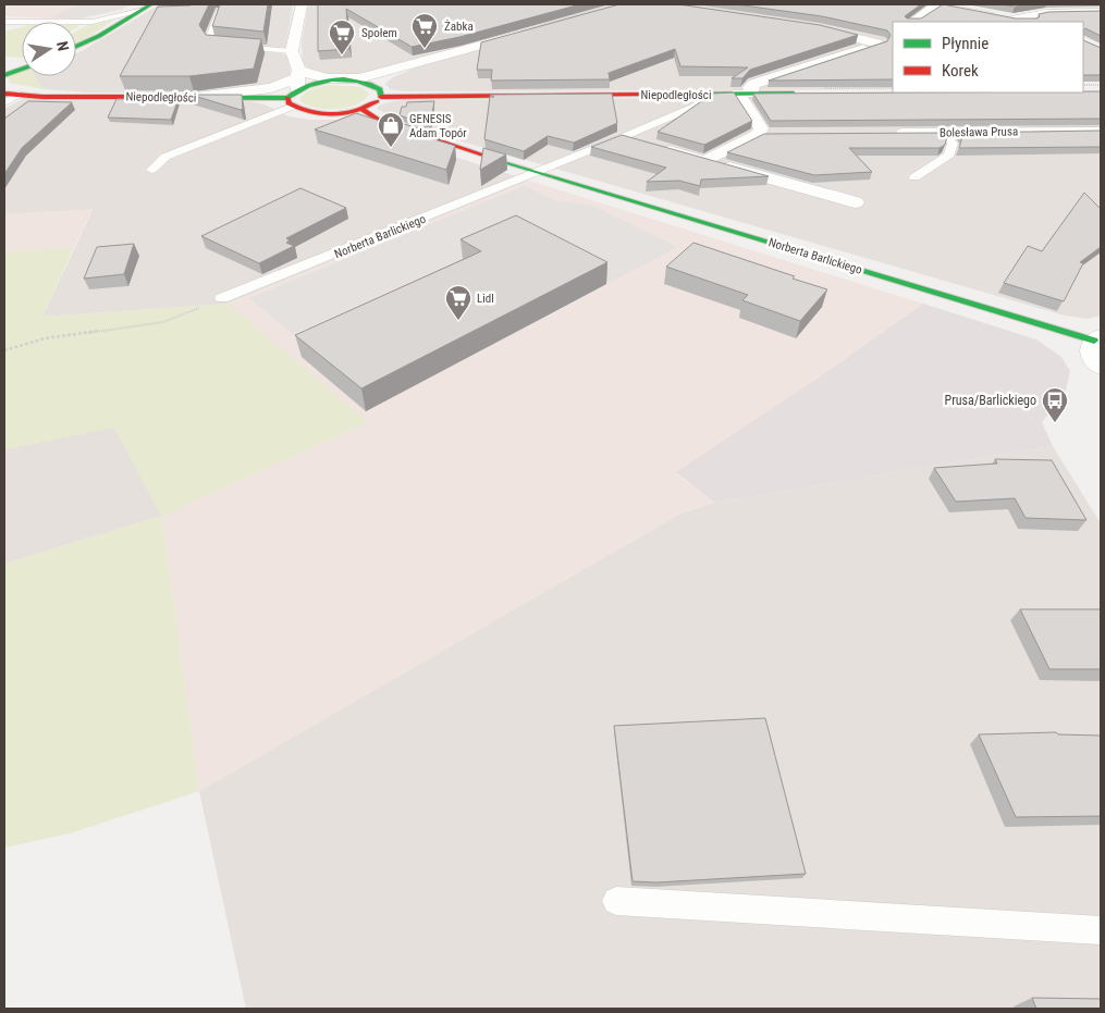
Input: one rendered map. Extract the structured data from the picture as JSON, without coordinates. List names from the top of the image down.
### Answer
{
  "streets": {
    "street": ["Niepodległości", "Bolesława Prusa", "Norberta Barlickiego"]
  },
  "places": {
    "supermarket": ["Żabka", "Społem", "Lidl"],
    "shop": ["GENESIS Adam Topór"],
    "bus stop": ["Prusa/Barlickiego"]
  },
  "legend": ["Płynnie", "Korek"],
  "north": "right"
}
